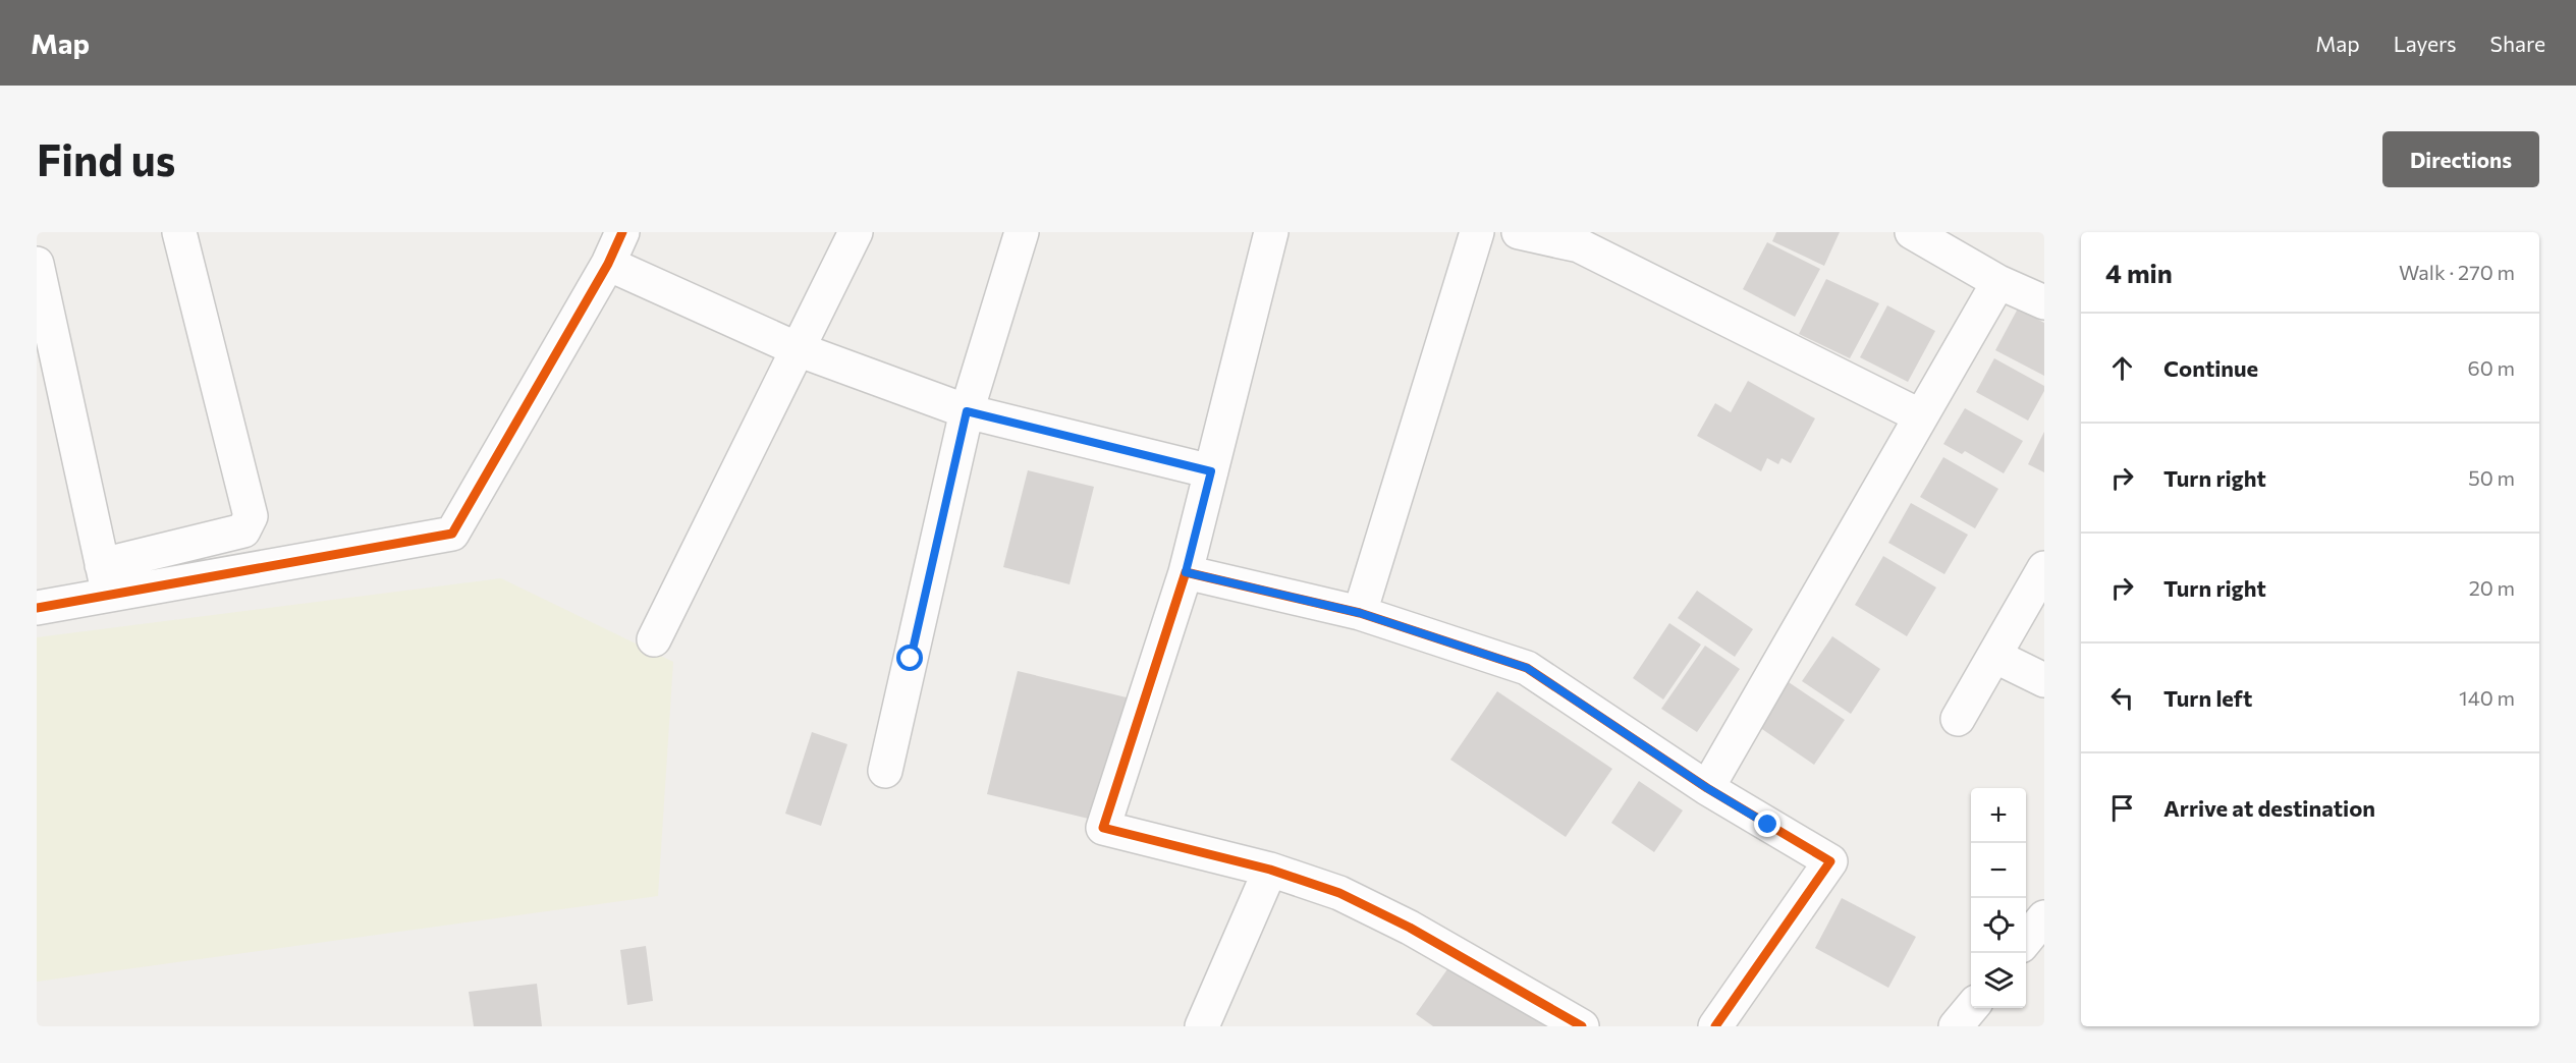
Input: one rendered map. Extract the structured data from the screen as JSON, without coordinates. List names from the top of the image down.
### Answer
{
  "page": {
    "header": "Map",
    "nav": ["Map", "Layers", "Share"],
    "buttons": "Directions",
    "title": "Find us",
    "heading": ["4 min", "Walk · 270 m"],
    "list": [
      ["Continue", "60 m"],
      ["Turn right", "50 m"],
      ["Turn right", "20 m"],
      ["Turn left", "140 m"],
      "Arrive at destination"
    ],
    "map_buttons": ["+", "−"]
  }
}
